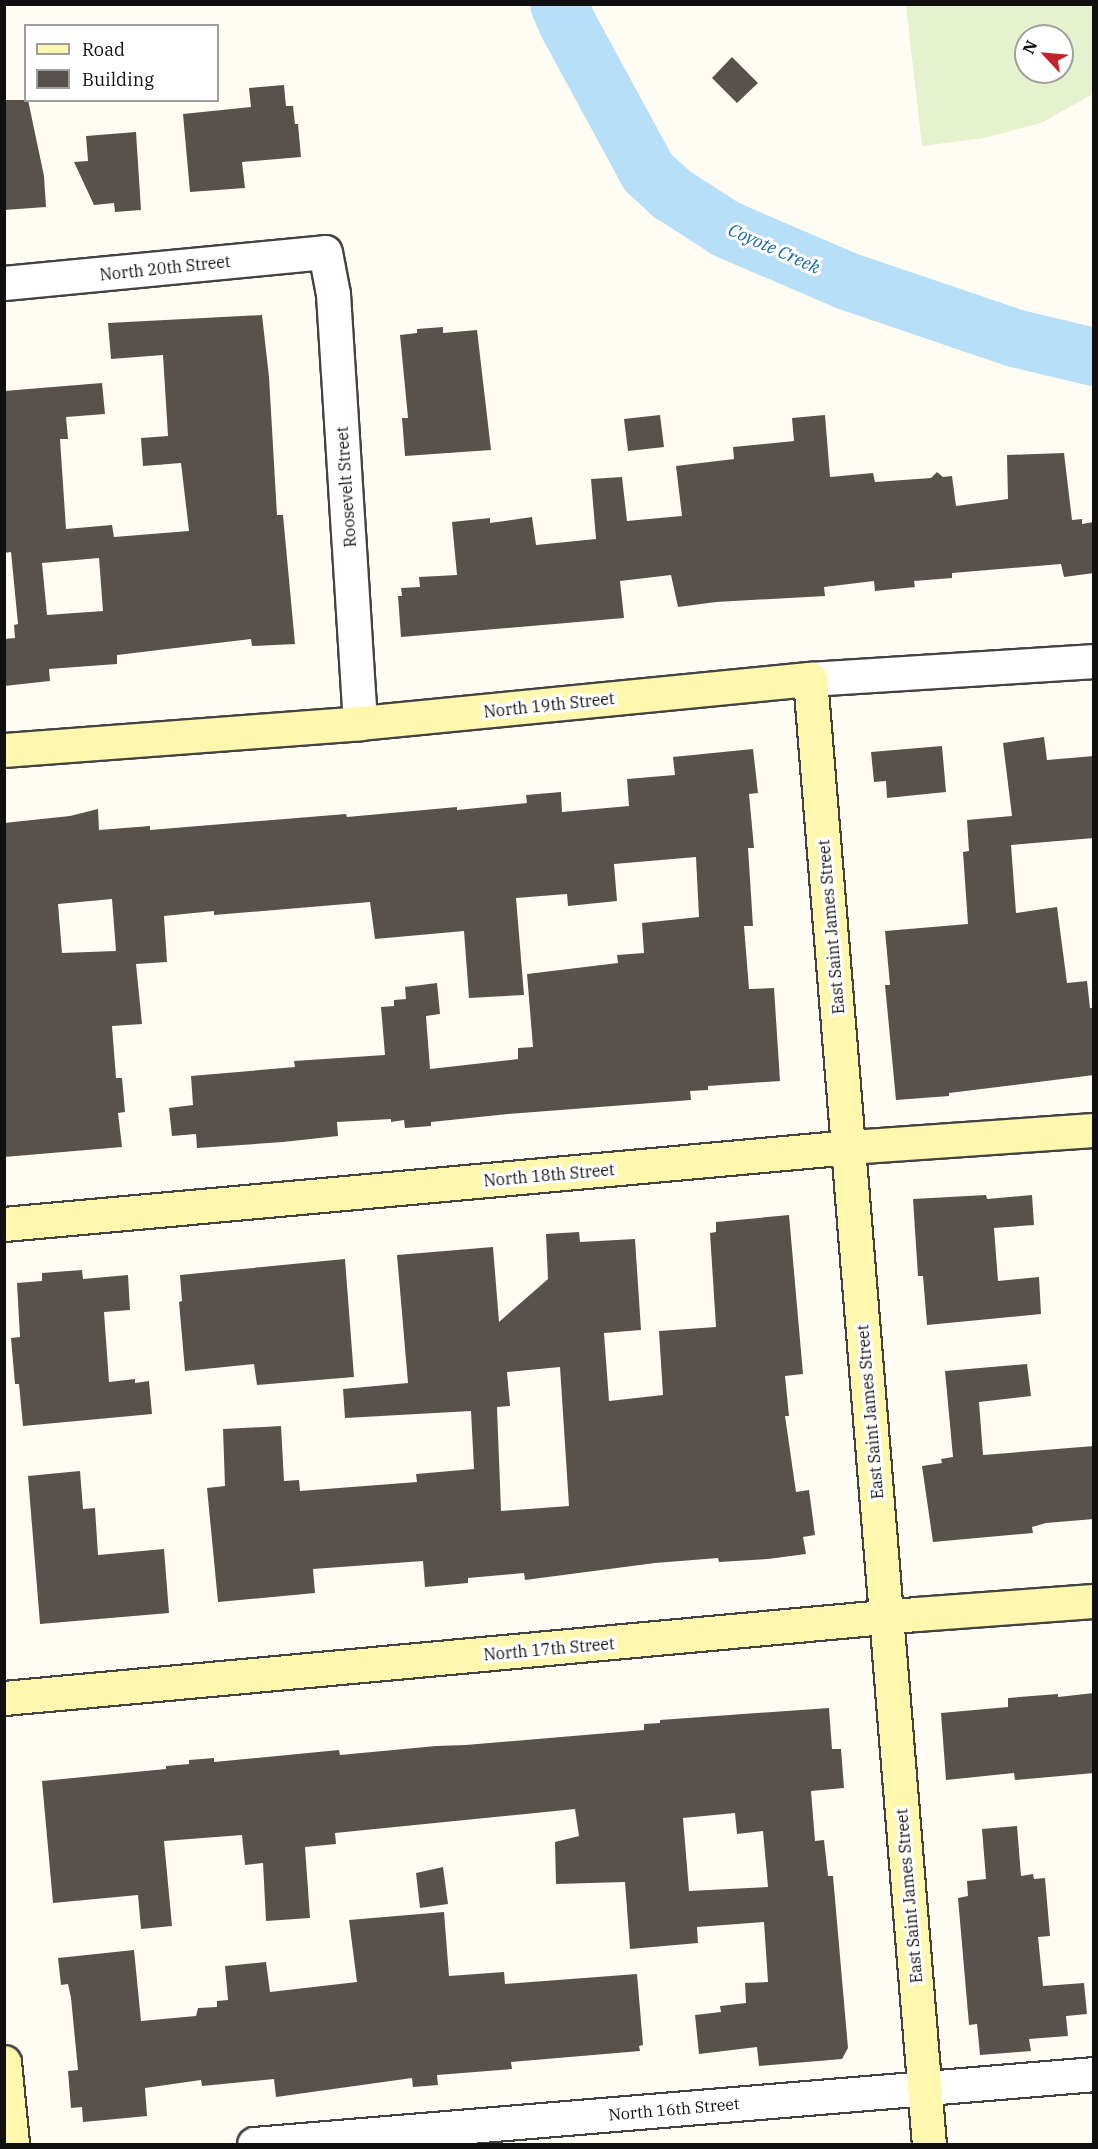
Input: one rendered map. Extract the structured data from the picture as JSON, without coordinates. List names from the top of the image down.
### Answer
{
  "streets": {
    "street": [
      "North 20th Street",
      "Roosevelt Street",
      "North 19th Street",
      "East Saint James Street",
      "North 18th Street",
      "North 17th Street",
      "North 16th Street"
    ]
  },
  "crossings": [
    ["North 20th Street", "Roosevelt Street"],
    ["Roosevelt Street", "North 19th Street"],
    ["North 19th Street", "East Saint James Street"],
    ["East Saint James Street", "North 18th Street"],
    ["East Saint James Street", "North 17th Street"],
    ["East Saint James Street", "North 16th Street"]
  ],
  "water": ["Coyote Creek"],
  "legend": ["Road", "Building"],
  "north": "top left"
}
